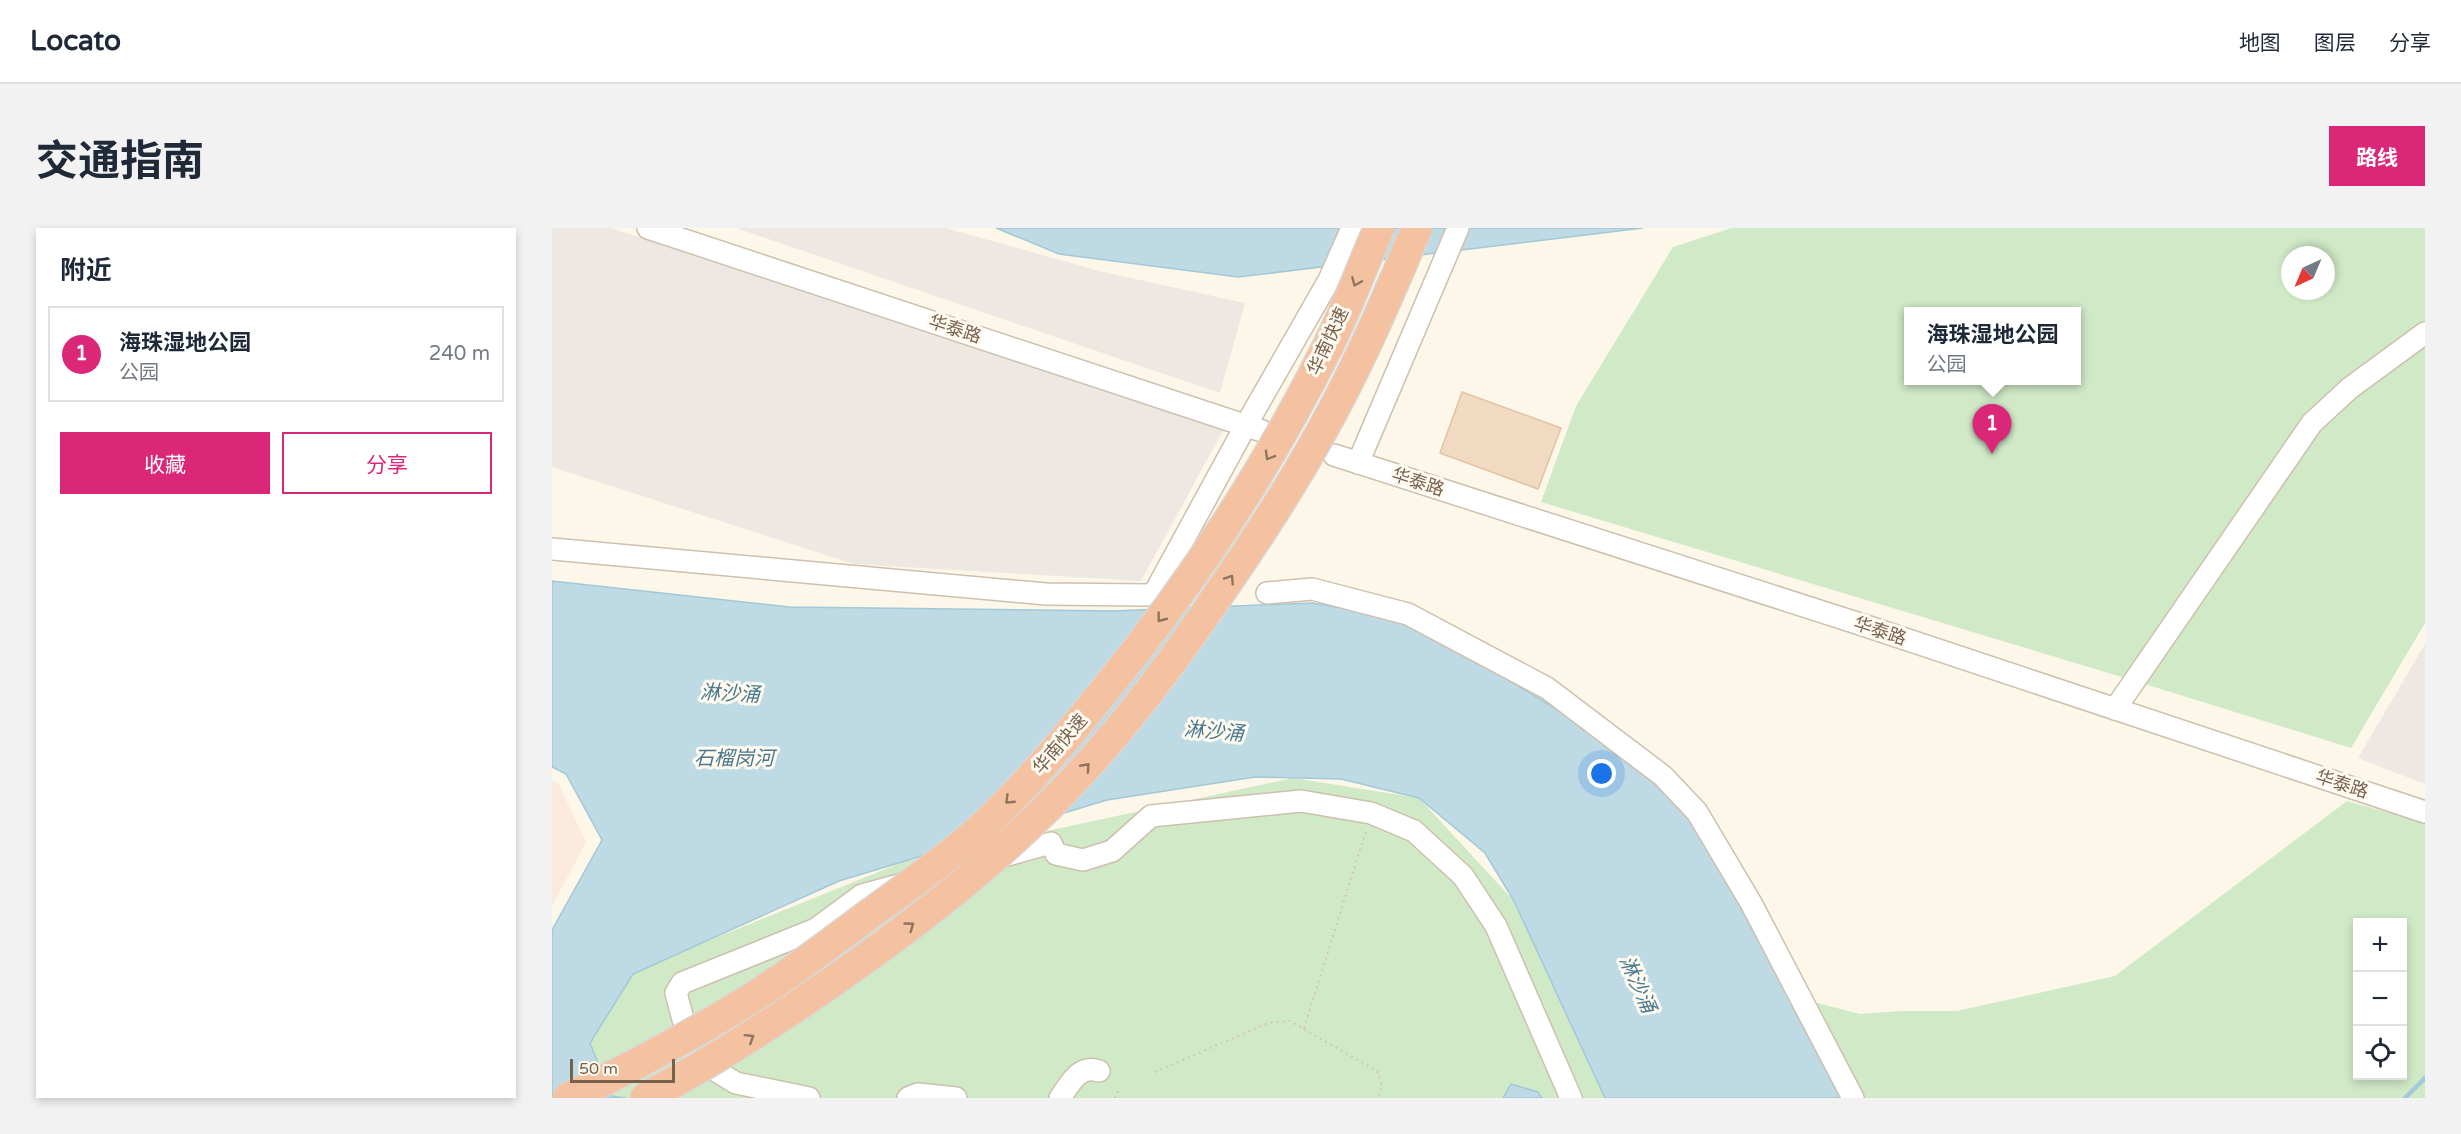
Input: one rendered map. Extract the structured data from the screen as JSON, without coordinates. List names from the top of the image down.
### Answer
{
  "streets": {
    "highway": ["华南快速"],
    "street": ["华泰路"]
  },
  "water": ["淋沙涌", "石榴岗河"],
  "scale_bar": "50 m",
  "north": "bottom left",
  "page": {
    "header": "Locato",
    "nav": ["地图", "图层", "分享"],
    "title": "交通指南",
    "buttons": [
      "路线",
      ["收藏", "分享"]
    ],
    "heading": "附近",
    "list": [
      {
        "mark": "1",
        "name": "海珠湿地公园",
        "note": "公园",
        "value": "240 m"
      }
    ],
    "popup": ["海珠湿地公园", "公园"],
    "pins": "1",
    "map_buttons": ["+", "−"],
    "scale": "50 m"
  }
}
